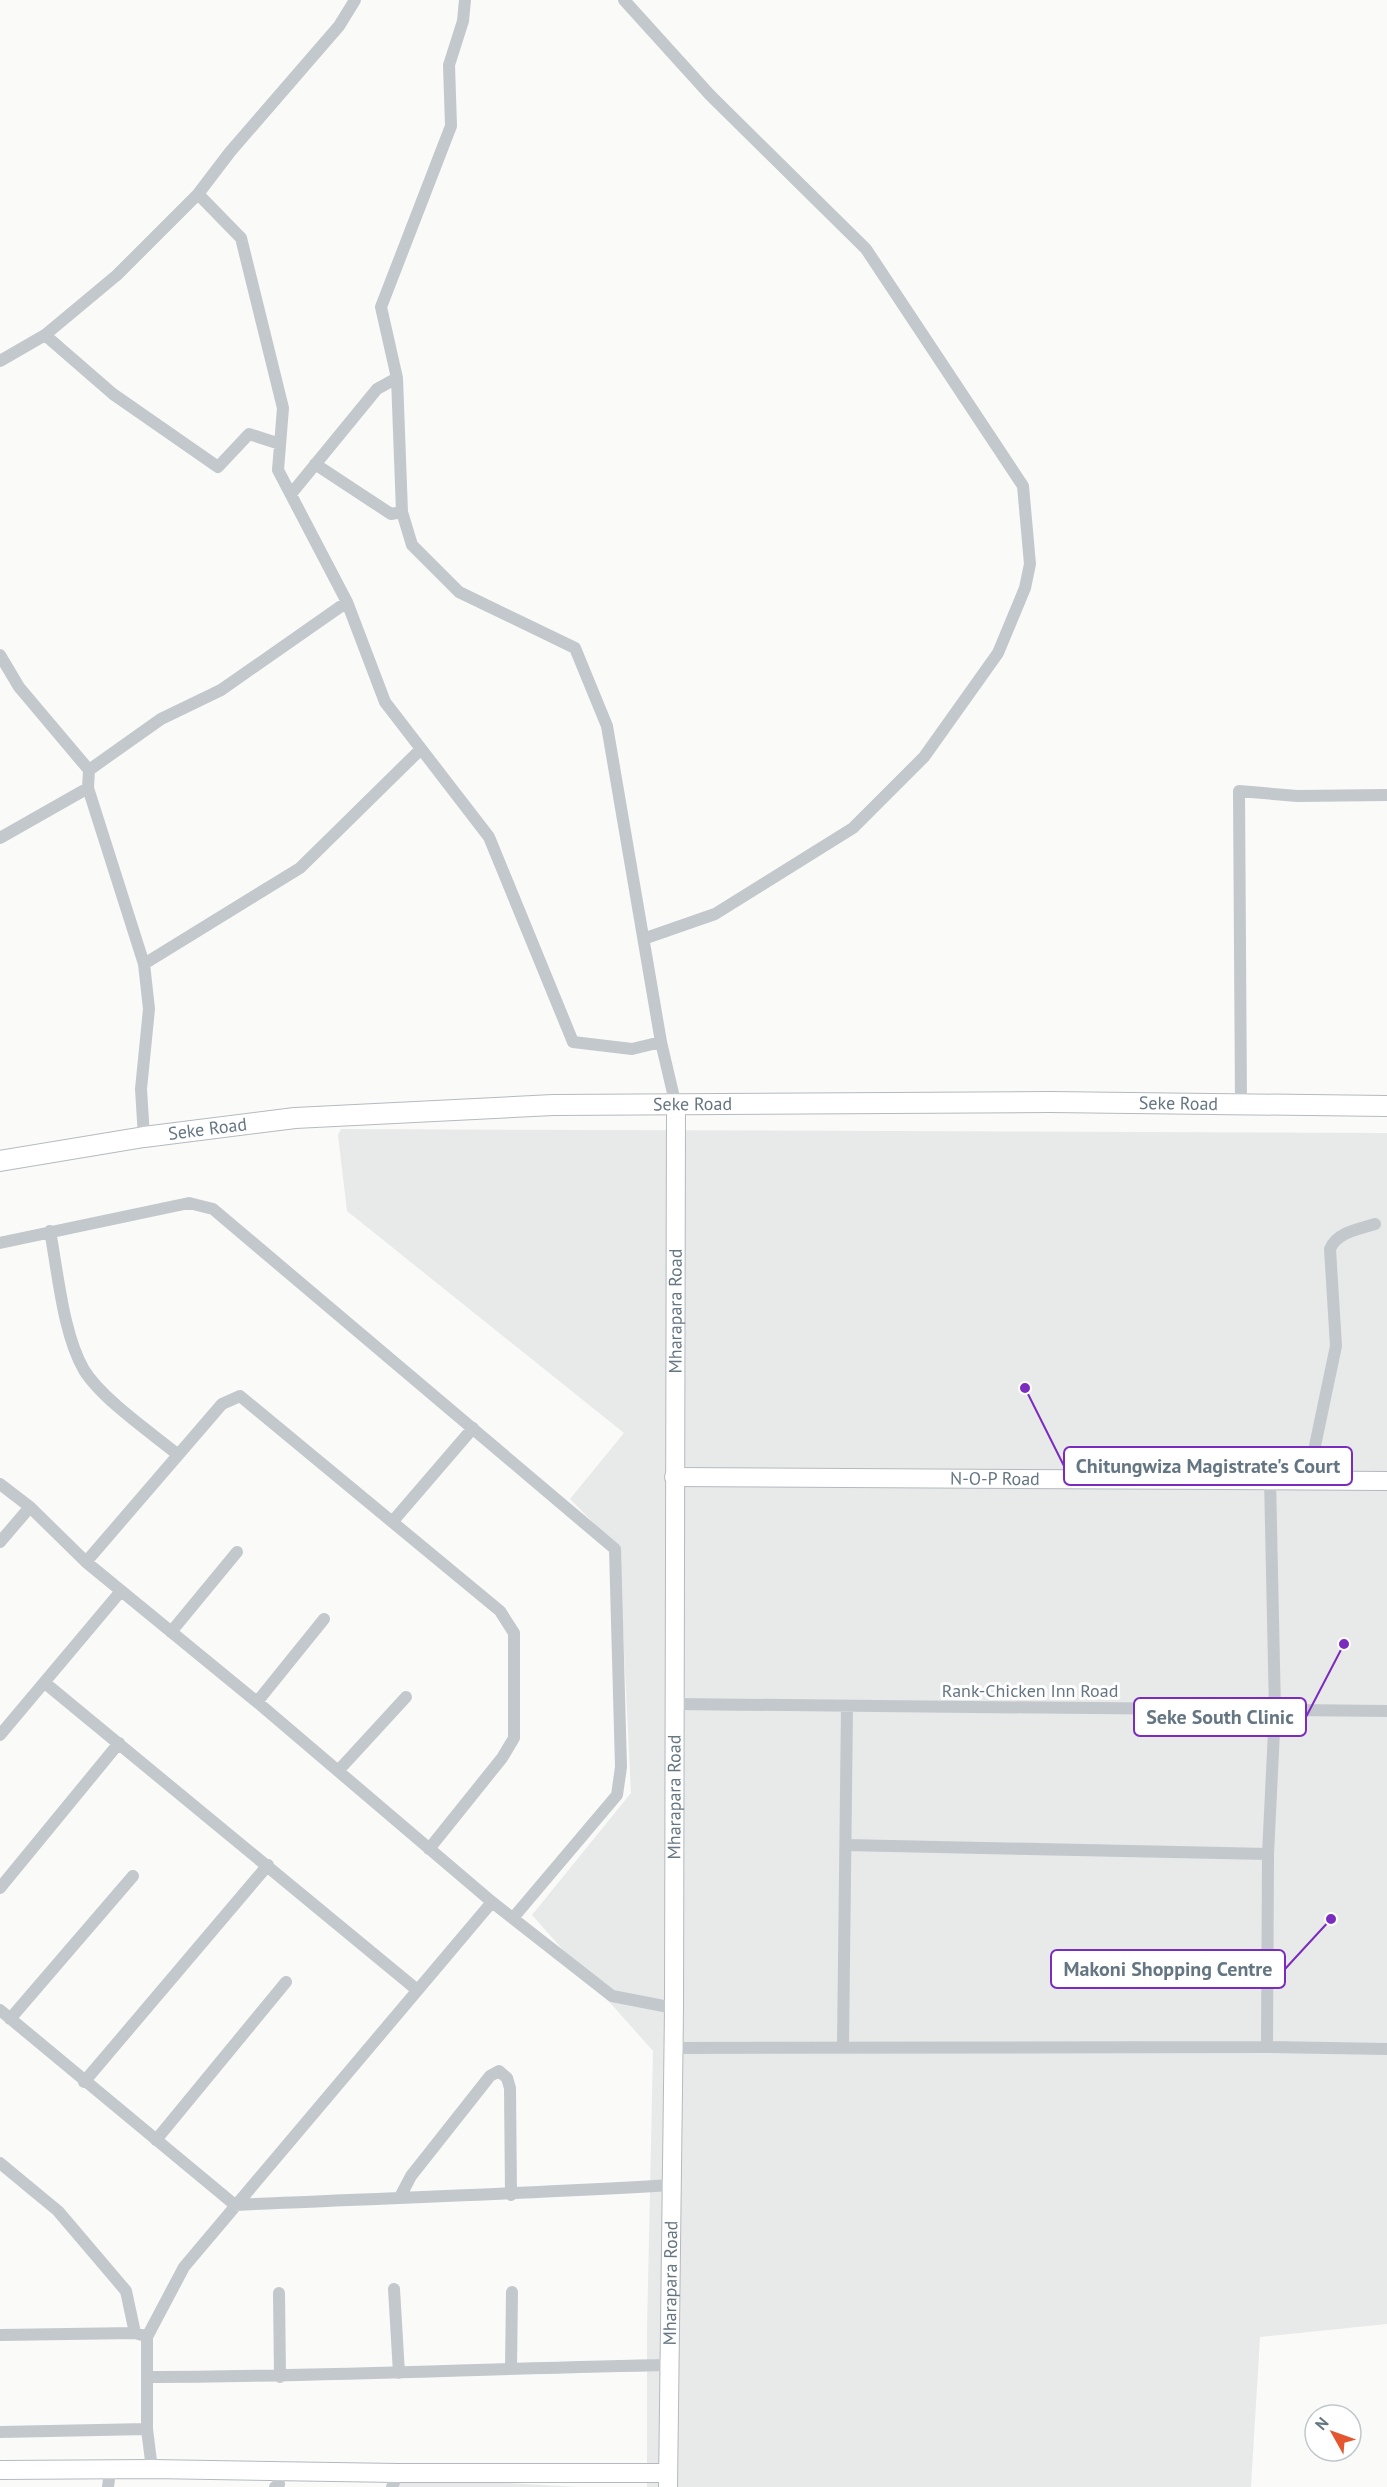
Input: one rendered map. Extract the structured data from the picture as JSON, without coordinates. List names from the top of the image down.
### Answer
{
  "streets": {
    "main road": ["Seke Road"],
    "street": ["Mharapara Road", "N-O-P Road", "Rank-Chicken Inn Road"]
  },
  "crossings": [
    ["Seke Road", "Mharapara Road"],
    ["Mharapara Road", "N-O-P Road"],
    ["Mharapara Road", "Rank-Chicken Inn Road"]
  ],
  "places": ["Chitungwiza Magistrate's Court", "Seke South Clinic", "Makoni Shopping Centre"],
  "north": "top left"
}
